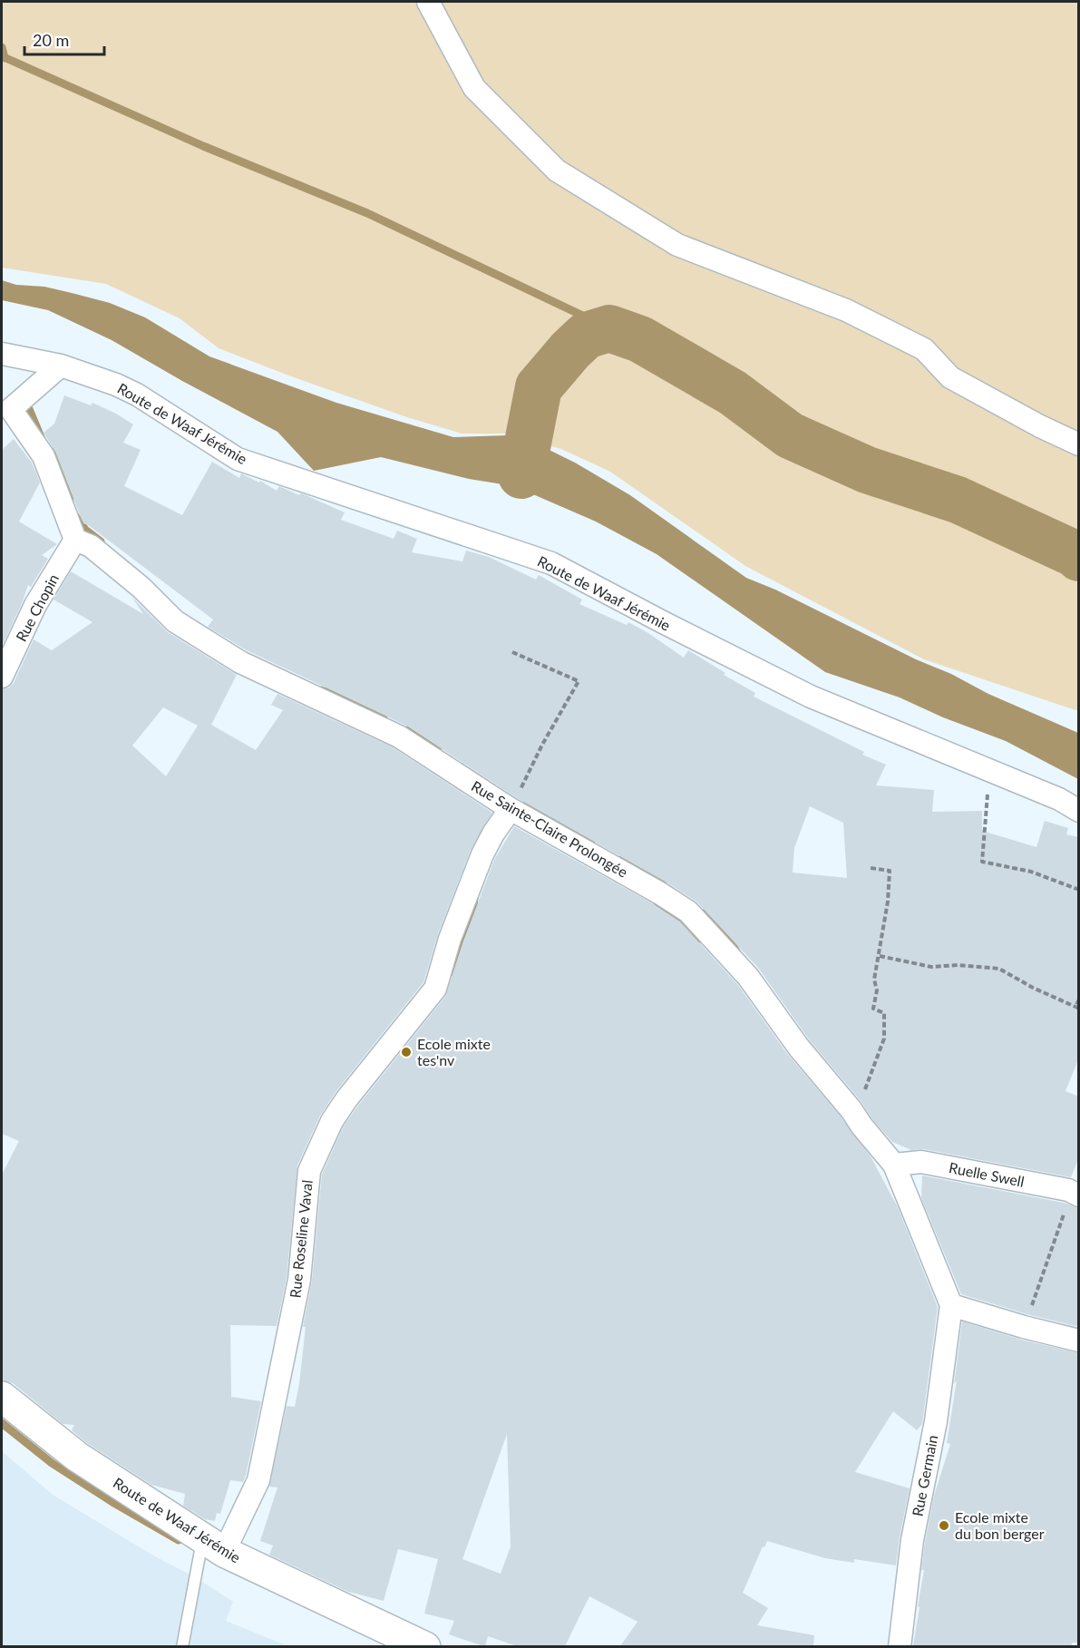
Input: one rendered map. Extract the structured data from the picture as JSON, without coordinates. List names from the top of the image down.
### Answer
{
  "streets": {
    "street": [
      "Route de Waaf Jérémie",
      "Rue Chopin",
      "Rue Sainte-Claire Prolongée",
      "Ruelle Swell",
      "Rue Roseline Vaval",
      "Rue Germain"
    ]
  },
  "crossings": [
    ["Route de Waaf Jérémie", "Rue Roseline Vaval"],
    ["Rue Chopin", "Rue Sainte-Claire Prolongée"],
    ["Rue Sainte-Claire Prolongée", "Ruelle Swell"],
    ["Rue Sainte-Claire Prolongée", "Rue Roseline Vaval"],
    ["Rue Sainte-Claire Prolongée", "Rue Germain"]
  ],
  "places": ["Ecole mixte tes'nv", "Ecole mixte du bon berger"],
  "scale_bar": "20 m"
}
